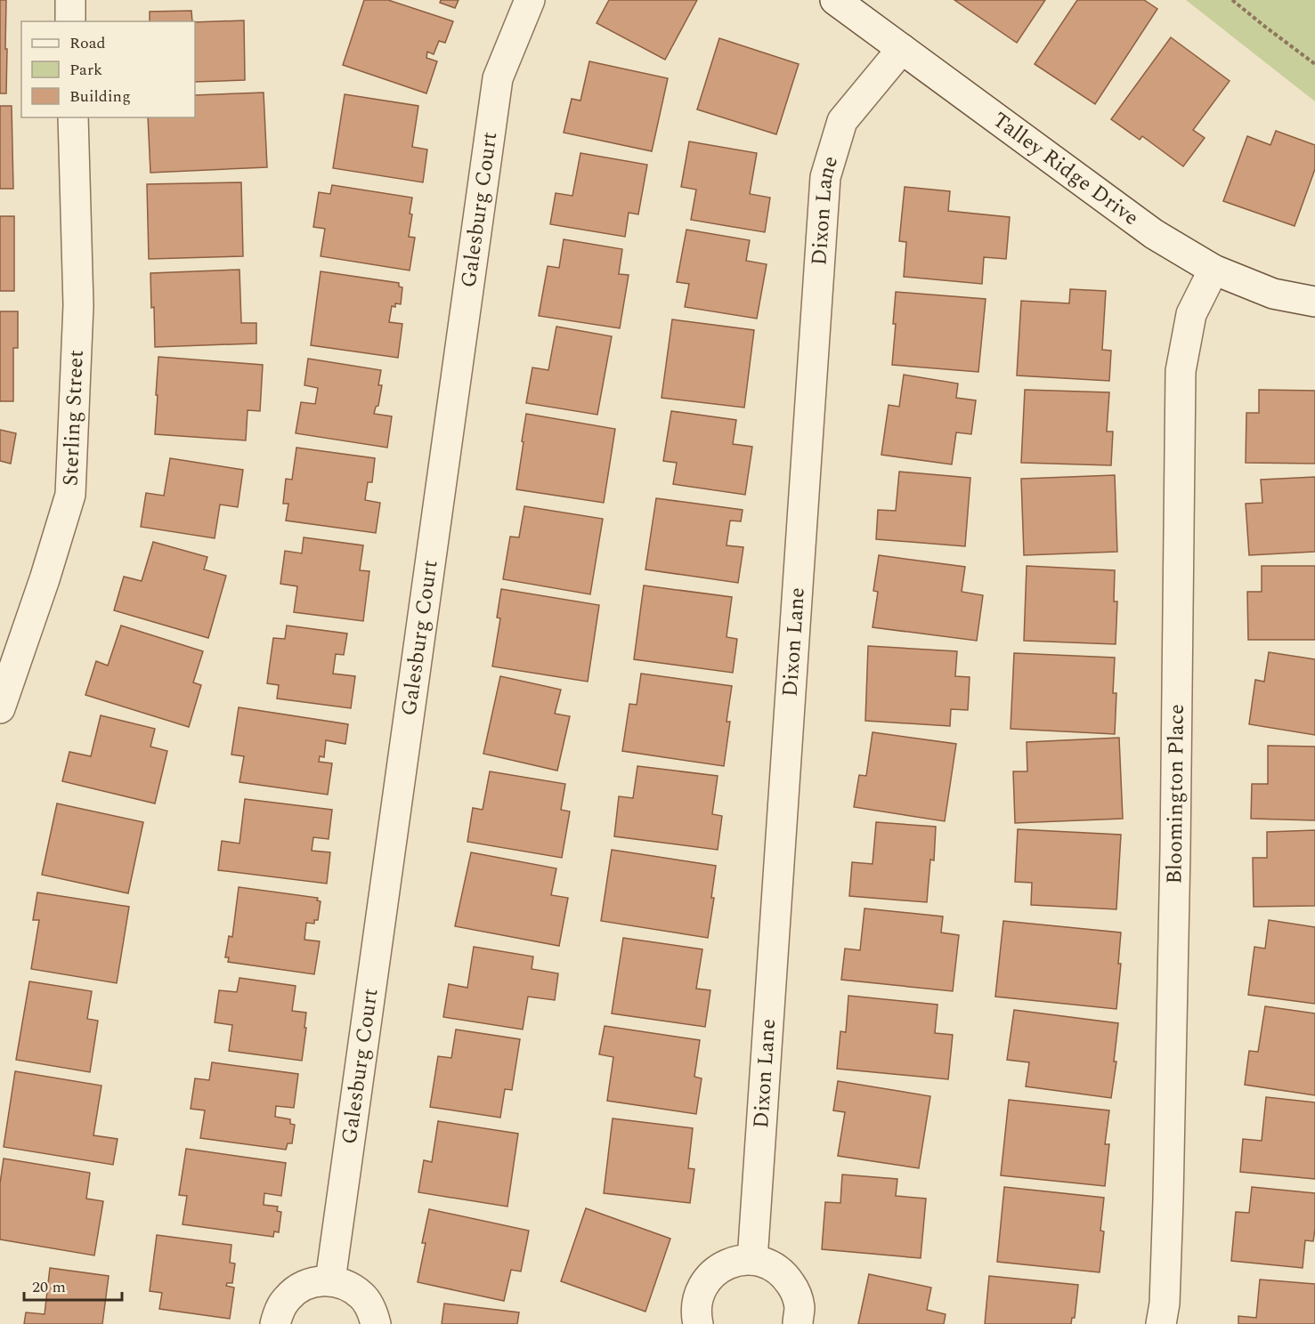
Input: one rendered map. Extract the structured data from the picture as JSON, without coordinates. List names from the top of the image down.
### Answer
{
  "streets": {
    "street": [
      "Talley Ridge Drive",
      "Galesburg Court",
      "Dixon Lane",
      "Sterling Street",
      "Bloomington Place"
    ]
  },
  "crossings": [
    ["Talley Ridge Drive", "Dixon Lane"],
    ["Talley Ridge Drive", "Bloomington Place"]
  ],
  "legend": ["Road", "Park", "Building"],
  "scale_bar": "20 m"
}
